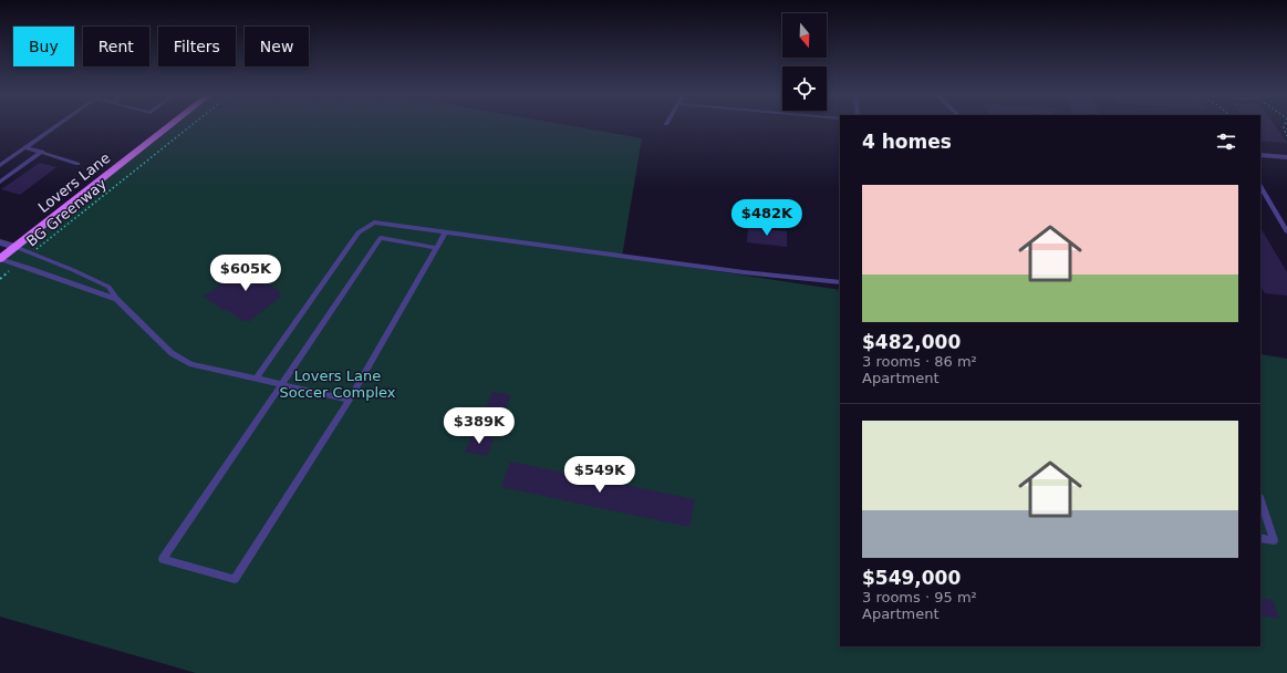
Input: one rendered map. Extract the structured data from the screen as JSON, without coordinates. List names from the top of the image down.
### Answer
{
  "streets": {
    "main road": ["Lovers Lane"],
    "path": ["BG Greenway"]
  },
  "parks": ["Lovers Lane Soccer Complex"],
  "north": "bottom",
  "page": {
    "chip": [
      "Buy",
      "Rent",
      "Filters",
      "New"
    ],
    "heading": "4 homes",
    "list": [
      {
        "name": "$482,000",
        "note": "3 rooms · 86 m² · Apartment"
      },
      {
        "name": "$549,000",
        "note": "3 rooms · 95 m² · Apartment"
      }
    ],
    "price": [
      "$482K",
      "$605K",
      "$389K",
      "$549K"
    ]
  }
}
